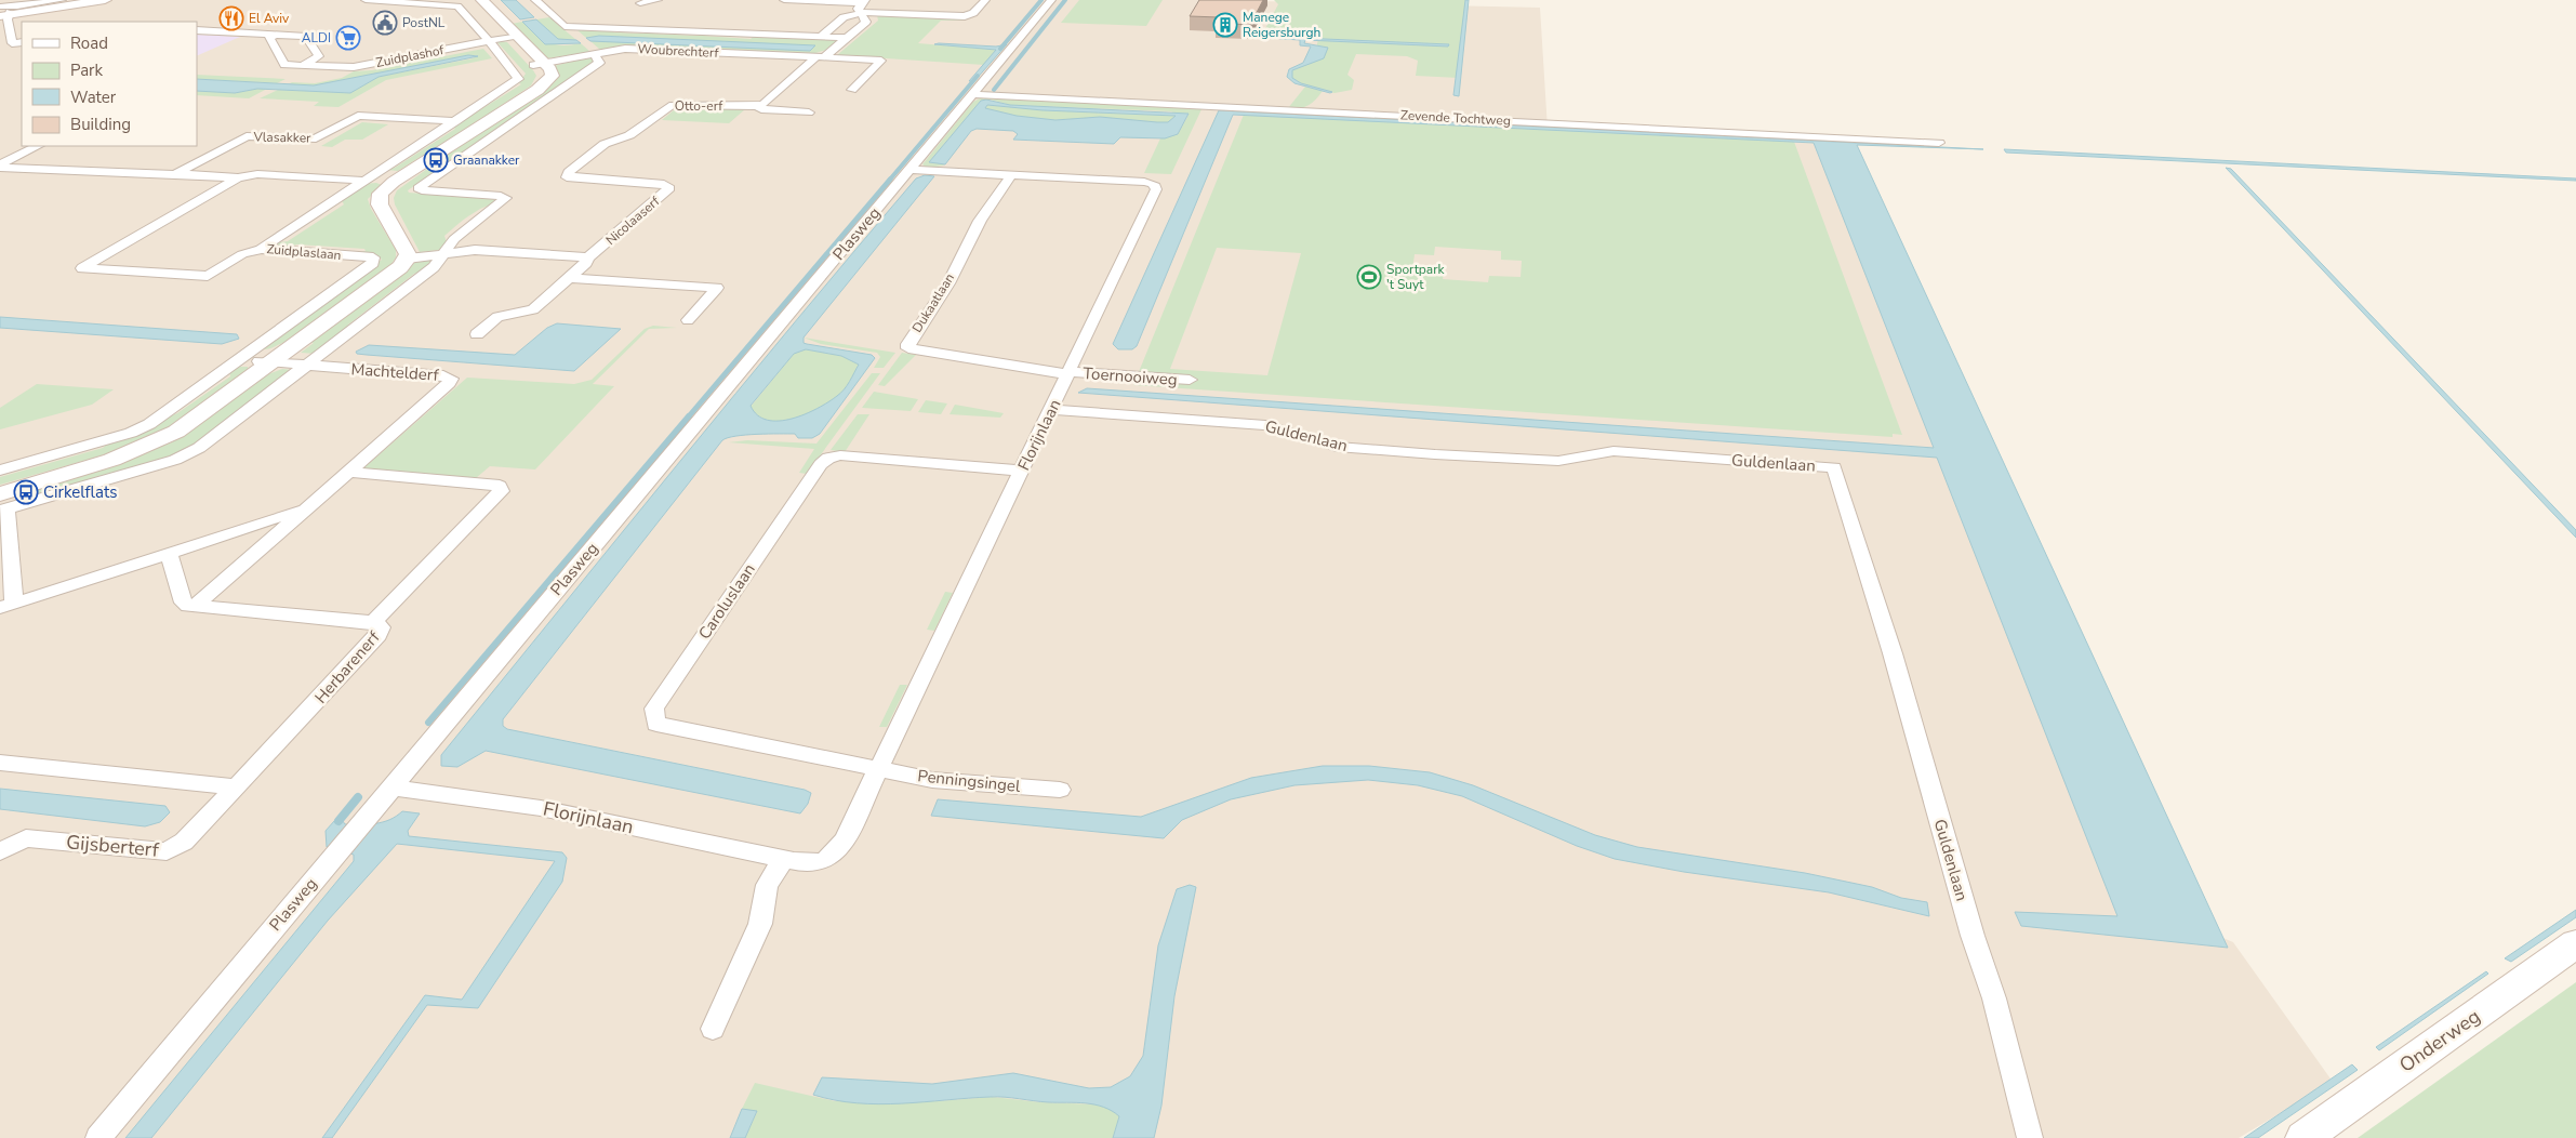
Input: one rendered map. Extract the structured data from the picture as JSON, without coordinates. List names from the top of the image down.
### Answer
{
  "streets": {
    "street": [
      "Woubrechterf",
      "Zuidplashof",
      "Otto-erf",
      "Zevende Tochtweg",
      "Vlasakker",
      "Nicolaaserf",
      "Plasweg",
      "Zuidplaslaan",
      "Dukaatlaan",
      "Machtelderf",
      "Toernooiweg",
      "Florijnlaan",
      "Guldenlaan",
      "Caroluslaan",
      "Herbarenerf",
      "Penningsingel",
      "Gijsberterf",
      "Onderweg"
    ]
  },
  "crossings": [
    ["Zuidplashof", "Zuidplaslaan"],
    ["Otto-erf", "Nicolaaserf"],
    ["Zevende Tochtweg", "Plasweg"],
    ["Vlasakker", "Zuidplaslaan"],
    ["Plasweg", "Florijnlaan"],
    ["Zuidplaslaan", "Machtelderf"],
    ["Dukaatlaan", "Toernooiweg"],
    ["Dukaatlaan", "Florijnlaan"],
    ["Machtelderf", "Herbarenerf"],
    ["Toernooiweg", "Florijnlaan"],
    ["Florijnlaan", "Guldenlaan"],
    ["Florijnlaan", "Caroluslaan"],
    ["Florijnlaan", "Penningsingel"],
    ["Caroluslaan", "Penningsingel"],
    ["Herbarenerf", "Gijsberterf"]
  ],
  "places": {
    "restaurant": ["El Aviv"],
    "public building": ["PostNL"],
    "building": ["Manege Reigersburgh"],
    "supermarket": ["ALDI"],
    "bus stop": ["Graanakker", "Cirkelflats"],
    "sports": ["Sportpark 't Suyt"]
  },
  "legend": [
    "Road",
    "Park",
    "Water",
    "Building"
  ]
}
